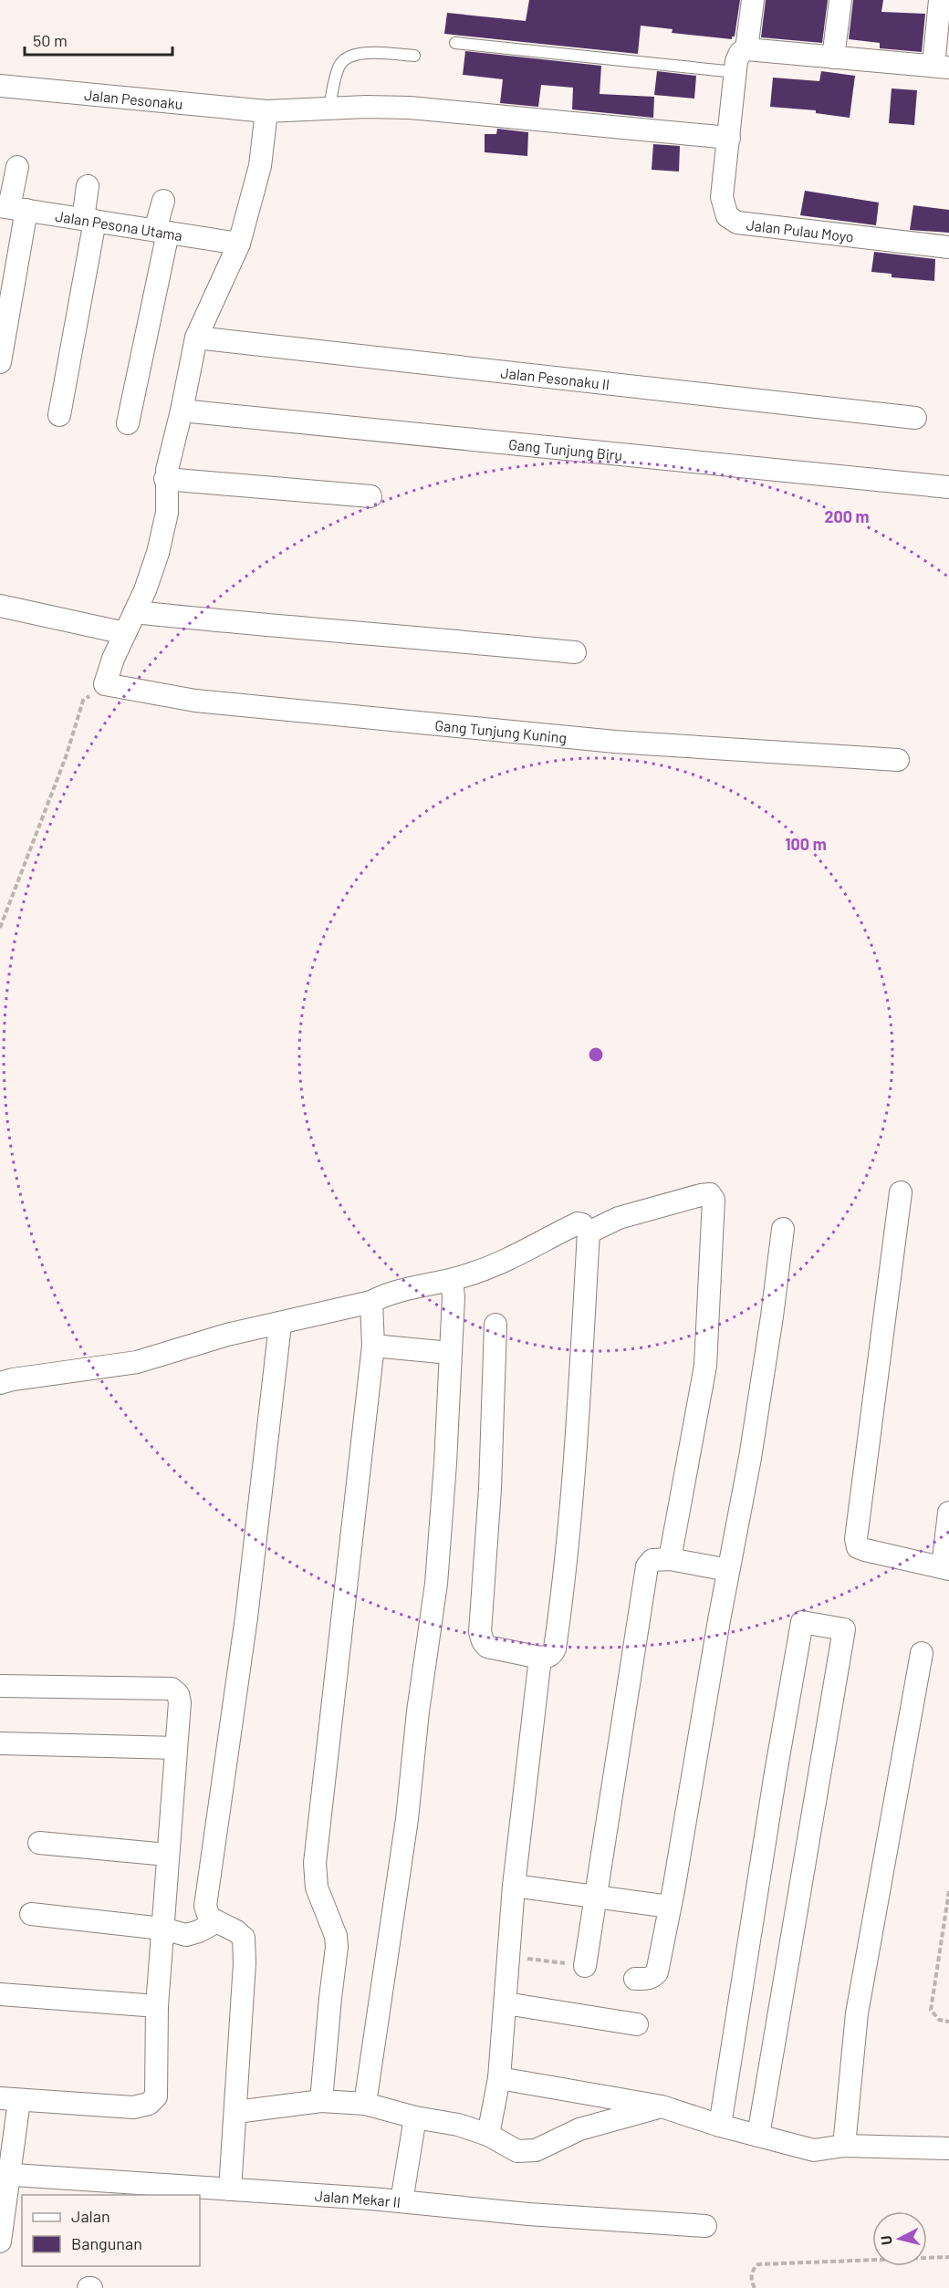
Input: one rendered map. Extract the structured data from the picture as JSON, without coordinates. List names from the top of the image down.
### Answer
{
  "streets": {
    "street": [
      "Jalan Pesonaku",
      "Jalan Pesona Utama",
      "Jalan Pulau Moyo",
      "Jalan Pesonaku II",
      "Gang Tunjung Biru",
      "Gang Tunjung Kuning",
      "Jalan Mekar II"
    ]
  },
  "crossings": [
    ["Jalan Pesonaku", "Jalan Pulau Moyo"]
  ],
  "legend": ["Jalan", "Bangunan"],
  "scale_bar": "50 m",
  "north": "left",
  "rings": ["200 m", "100 m"]
}
